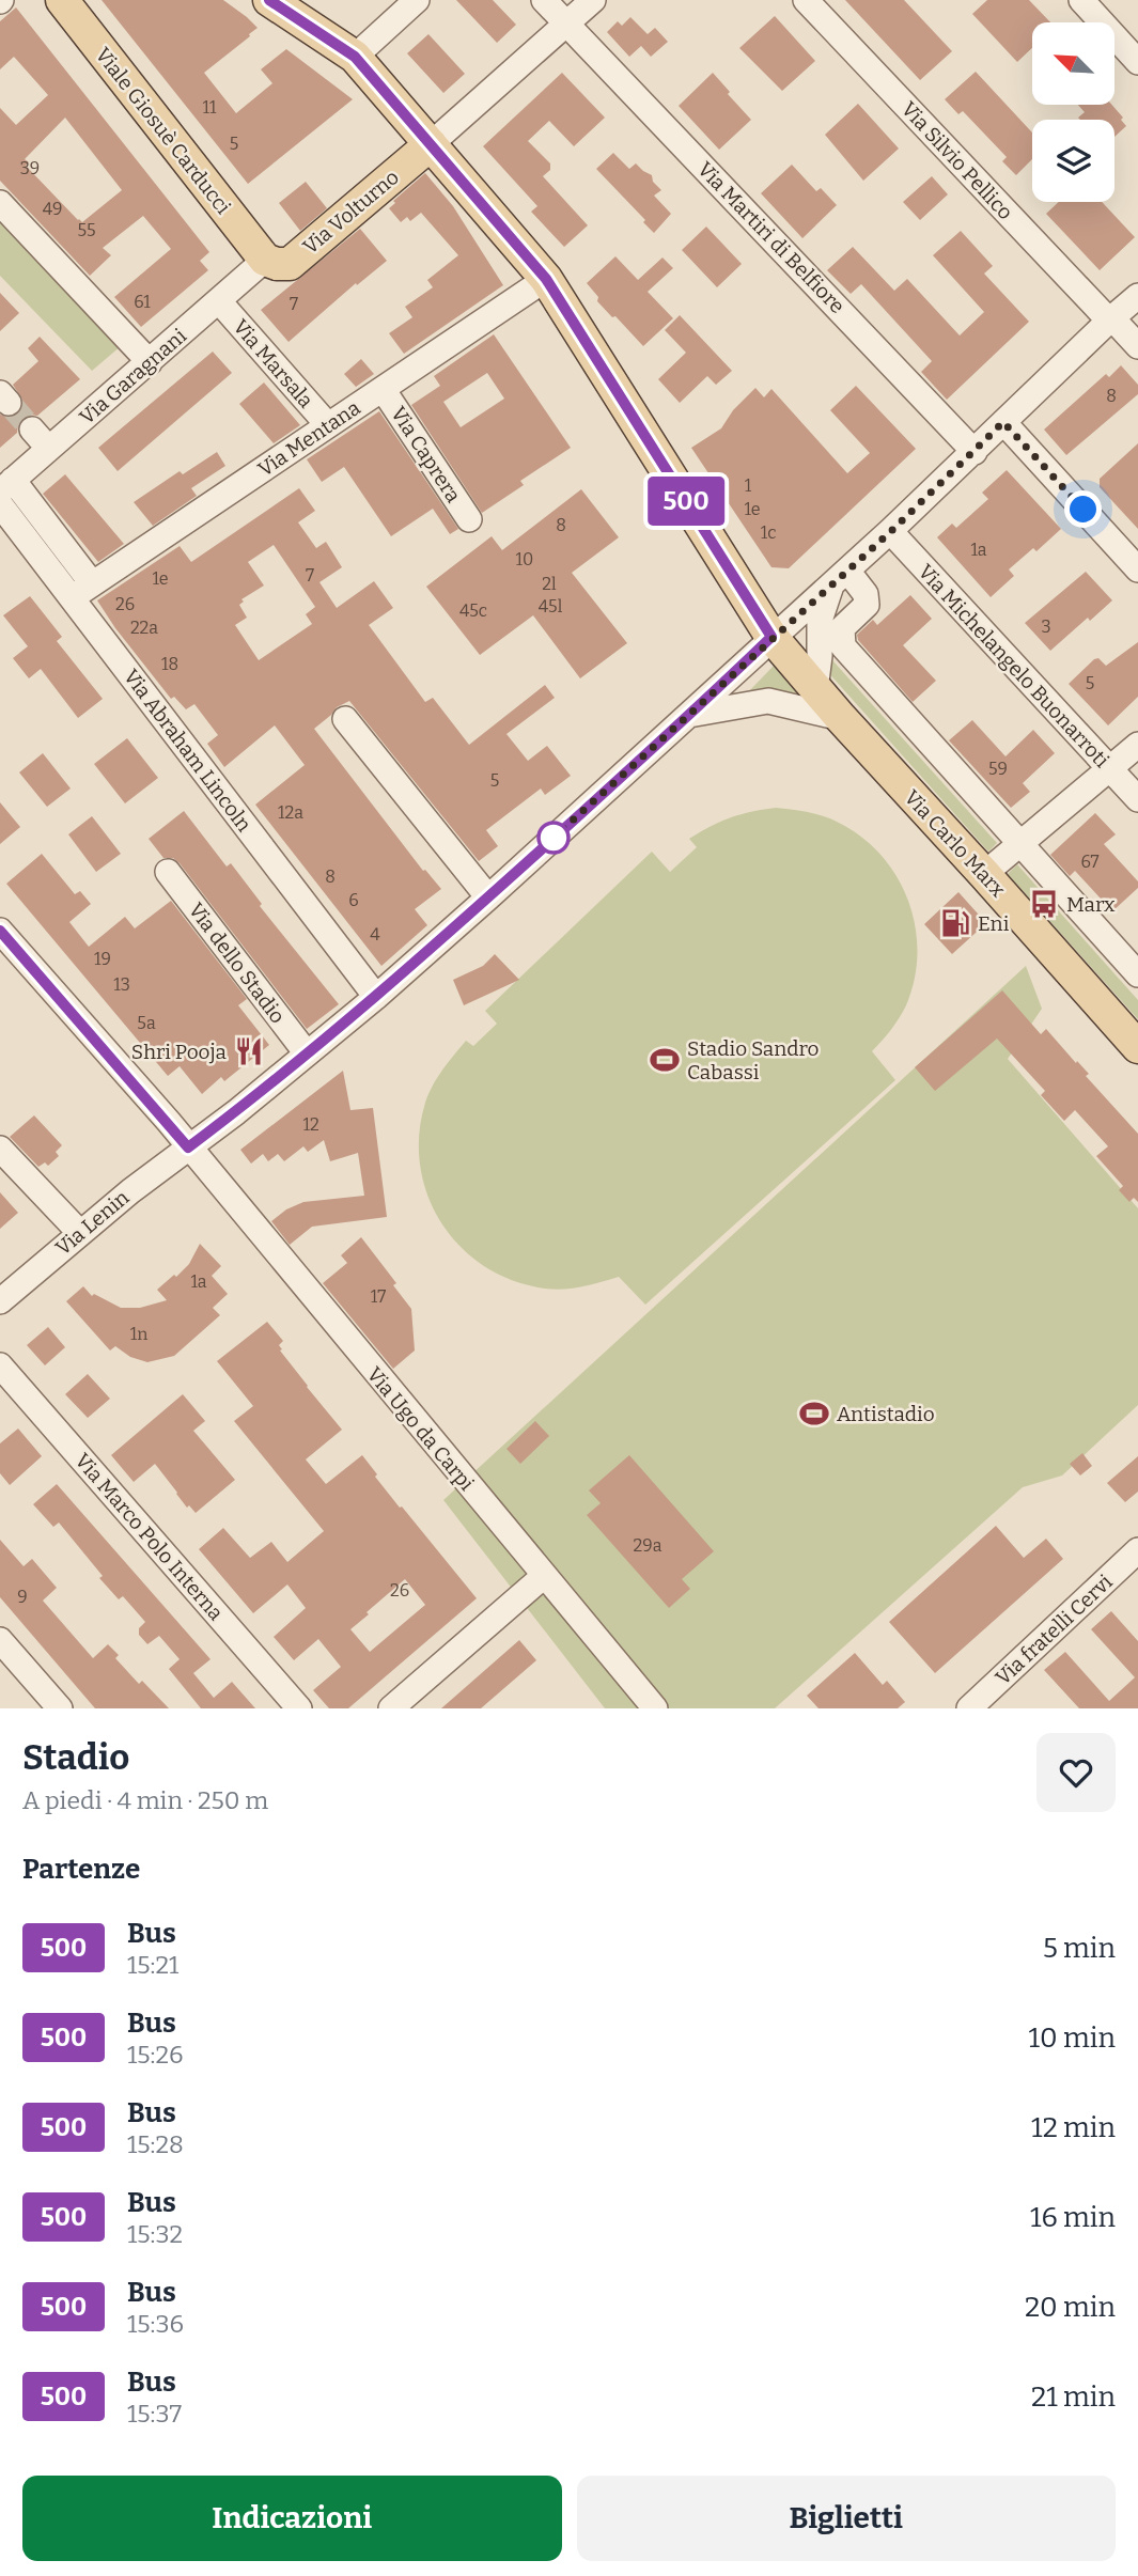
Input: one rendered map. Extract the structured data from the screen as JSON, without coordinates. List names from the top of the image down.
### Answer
{
  "streets": {
    "main road": ["Viale Giosuè Carducci", "Via Volturno", "Via Carlo Marx"],
    "street": [
      "Via Silvio Pellico",
      "Via Martiri di Belfiore",
      "Via Marsala",
      "Via Garagnani",
      "Via Mentana",
      "Via Caprera",
      "Via Michelangelo Buonarroti",
      "Via Abraham Lincoln",
      "Via dello Stadio",
      "Via Lenin",
      "Via Ugo da Carpi",
      "Via Marco Polo Interna",
      "Via fratelli Cervi"
    ]
  },
  "crossings": [
    ["Viale Giosuè Carducci", "Via Volturno"],
    ["Viale Giosuè Carducci", "Via Garagnani"],
    ["Via Volturno", "Via Garagnani"],
    ["Via Volturno", "Via Carlo Marx"],
    ["Via Marsala", "Via Garagnani"],
    ["Via Marsala", "Via Mentana"],
    ["Via Garagnani", "Via Abraham Lincoln"],
    ["Via Mentana", "Via Caprera"],
    ["Via Mentana", "Via Abraham Lincoln"],
    ["Via Mentana", "Via Carlo Marx"],
    ["Via Lenin", "Via Ugo da Carpi"]
  ],
  "places": {
    "bus stop": ["Marx"],
    "fuel station": ["Eni"],
    "restaurant": ["Shri Pooja"],
    "sports": ["Stadio Sandro Cabassi", "Antistadio"]
  },
  "lines": ["bus line 500"],
  "house_numbers": [
    "11",
    "5",
    "39",
    "49",
    "55",
    "61",
    "7",
    "8",
    "1",
    "1e",
    "8",
    "1c",
    "1a",
    "10",
    "7",
    "1e",
    "2l",
    "26",
    "45l",
    "45c",
    "3",
    "22a",
    "18",
    "5",
    "59",
    "5",
    "12a",
    "67",
    "8",
    "6",
    "4",
    "19",
    "13",
    "5a",
    "12",
    "1a",
    "17",
    "1n",
    "29a",
    "26",
    "9"
  ],
  "north": "top left",
  "page": {
    "on_map": "500",
    "heading": [
      ["Stadio", "A piedi · 4 min · 250 m"],
      "Partenze"
    ],
    "list": [
      {
        "mark": "500",
        "name": "Bus",
        "note": "15:21",
        "value": "5 min"
      },
      {
        "mark": "500",
        "name": "Bus",
        "note": "15:26",
        "value": "10 min"
      },
      {
        "mark": "500",
        "name": "Bus",
        "note": "15:28",
        "value": "12 min"
      },
      {
        "mark": "500",
        "name": "Bus",
        "note": "15:32",
        "value": "16 min"
      },
      {
        "mark": "500",
        "name": "Bus",
        "note": "15:36",
        "value": "20 min"
      },
      {
        "mark": "500",
        "name": "Bus",
        "note": "15:37",
        "value": "21 min"
      }
    ],
    "buttons": ["Indicazioni", "Biglietti"]
  }
}
